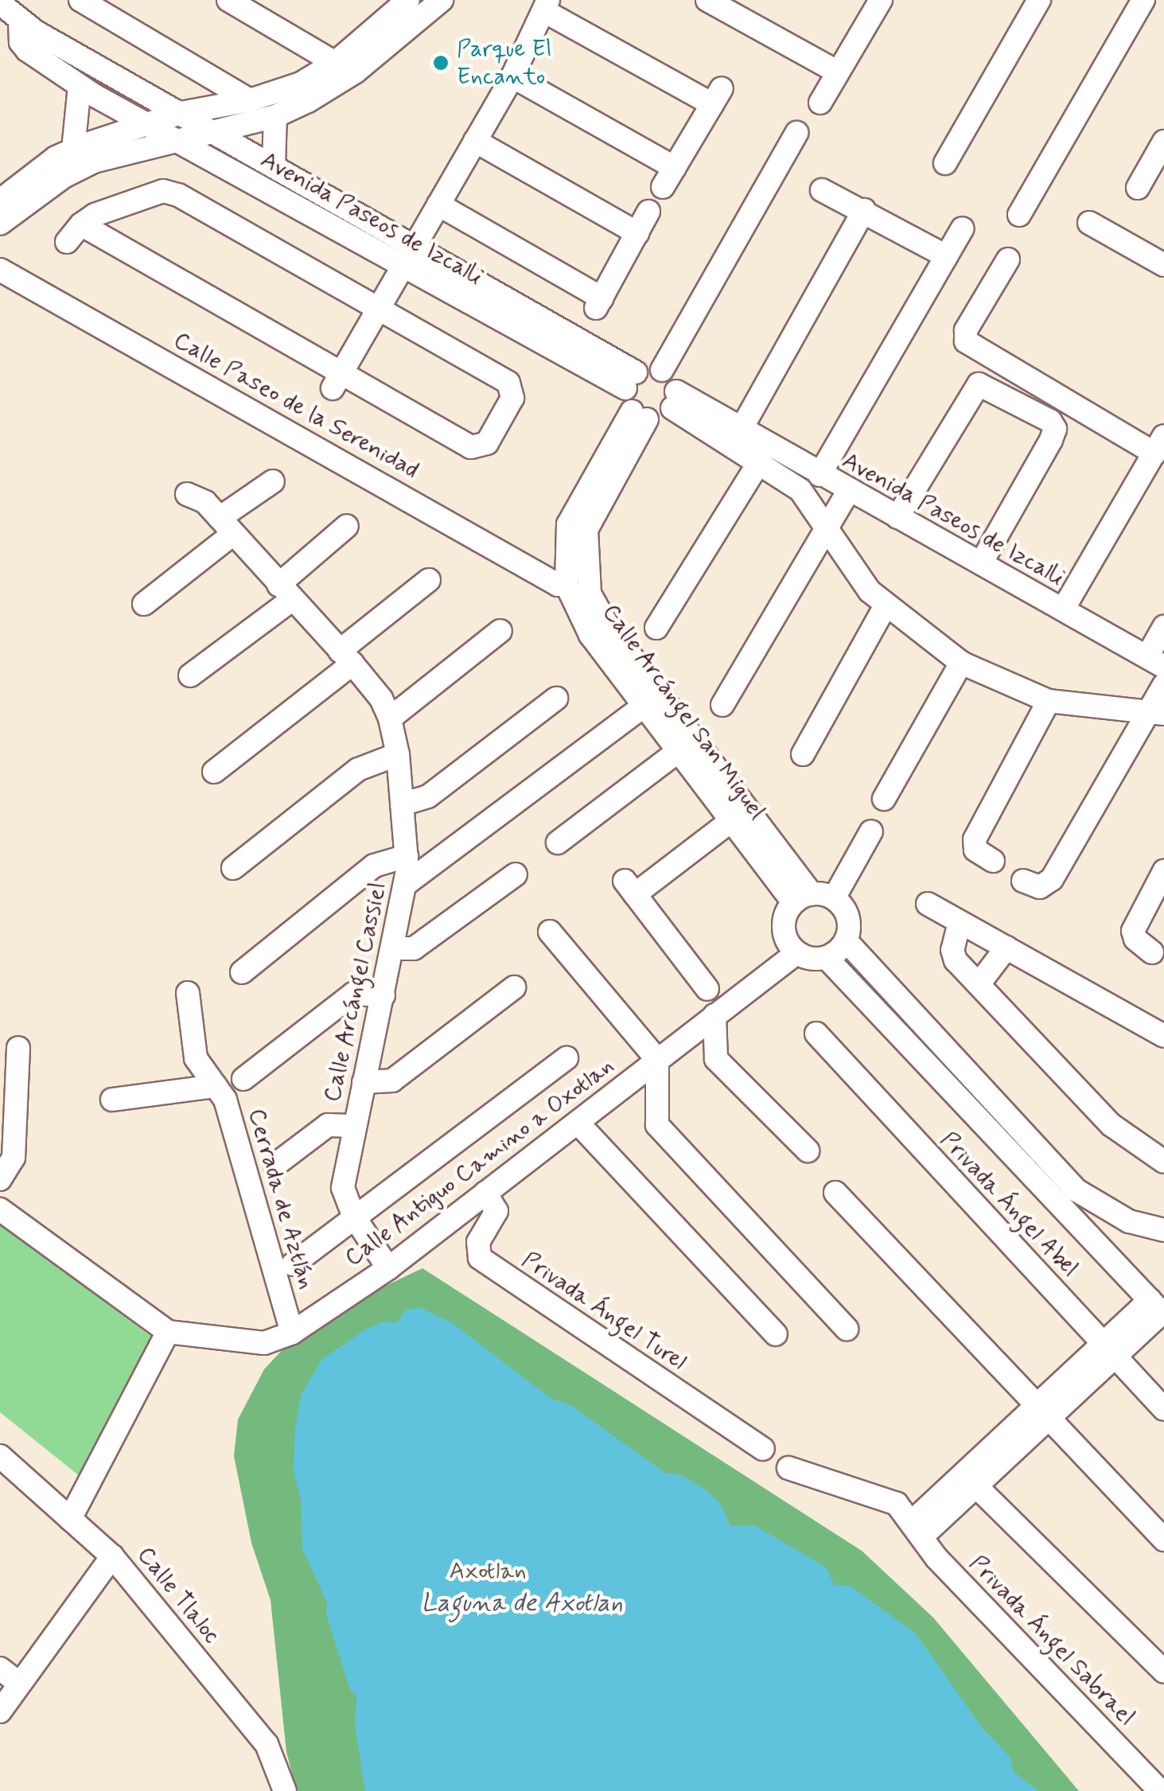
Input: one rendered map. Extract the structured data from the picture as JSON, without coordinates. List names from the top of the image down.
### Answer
{
  "streets": {
    "street": [
      "Avenida Paseos de Izcalli",
      "Calle Paseo de la Serenidad",
      "Calle Arcángel San Miguel",
      "Calle Arcángel Cassiel",
      "Calle Antiguo Camino a Oxotlan",
      "Cerrada de Aztlán",
      "Privada Ángel Abel",
      "Privada Ángel Turel",
      "Calle Tlaloc",
      "Privada Ángel Sabrael"
    ]
  },
  "crossings": [
    ["Calle Paseo de la Serenidad", "Calle Arcángel San Miguel"],
    ["Calle Arcángel San Miguel", "Calle Antiguo Camino a Oxotlan"],
    ["Calle Arcángel Cassiel", "Calle Antiguo Camino a Oxotlan"],
    ["Calle Antiguo Camino a Oxotlan", "Cerrada de Aztlán"],
    ["Calle Antiguo Camino a Oxotlan", "Privada Ángel Turel"]
  ],
  "water": ["Laguna de Axotlan"],
  "parks": ["Axotlan"],
  "places": ["Parque El Encanto"]
}
